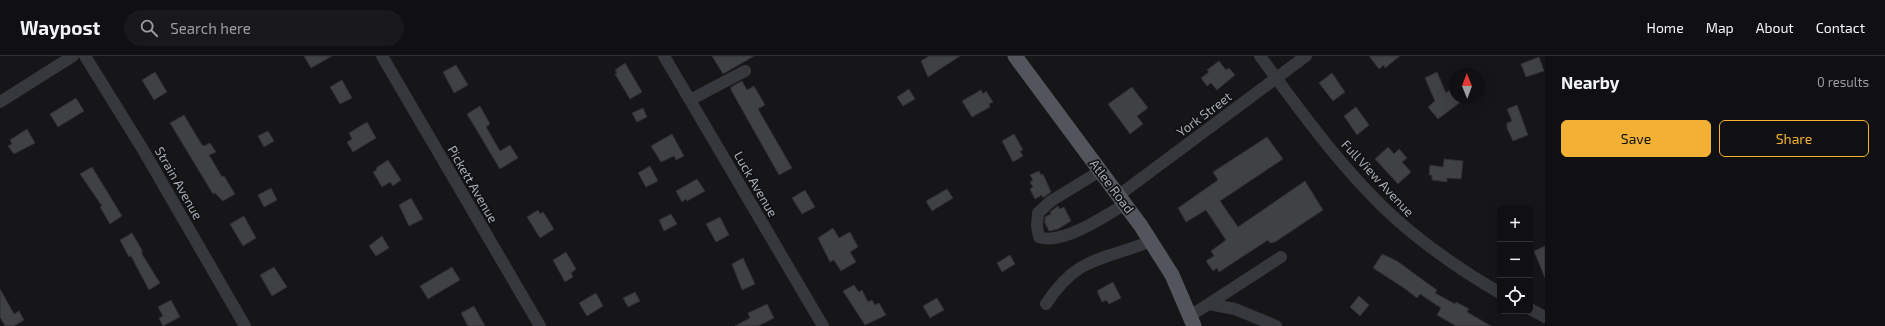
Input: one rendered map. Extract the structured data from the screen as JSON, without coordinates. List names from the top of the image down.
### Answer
{
  "streets": {
    "main road": ["Atlee Road"],
    "street": [
      "York Street",
      "Full View Avenue",
      "Strain Avenue",
      "Pickett Avenue",
      "Luck Avenue"
    ]
  },
  "crossings": [
    ["York Street", "Full View Avenue"],
    ["York Street", "Atlee Road"]
  ],
  "north": "top",
  "page": {
    "header": "Waypost",
    "search": "Search here",
    "nav": [
      "Home",
      "Map",
      "About",
      "Contact"
    ],
    "heading": ["Nearby", "0 results"],
    "buttons": ["Save", "Share"],
    "map_buttons": ["+", "−"]
  }
}
